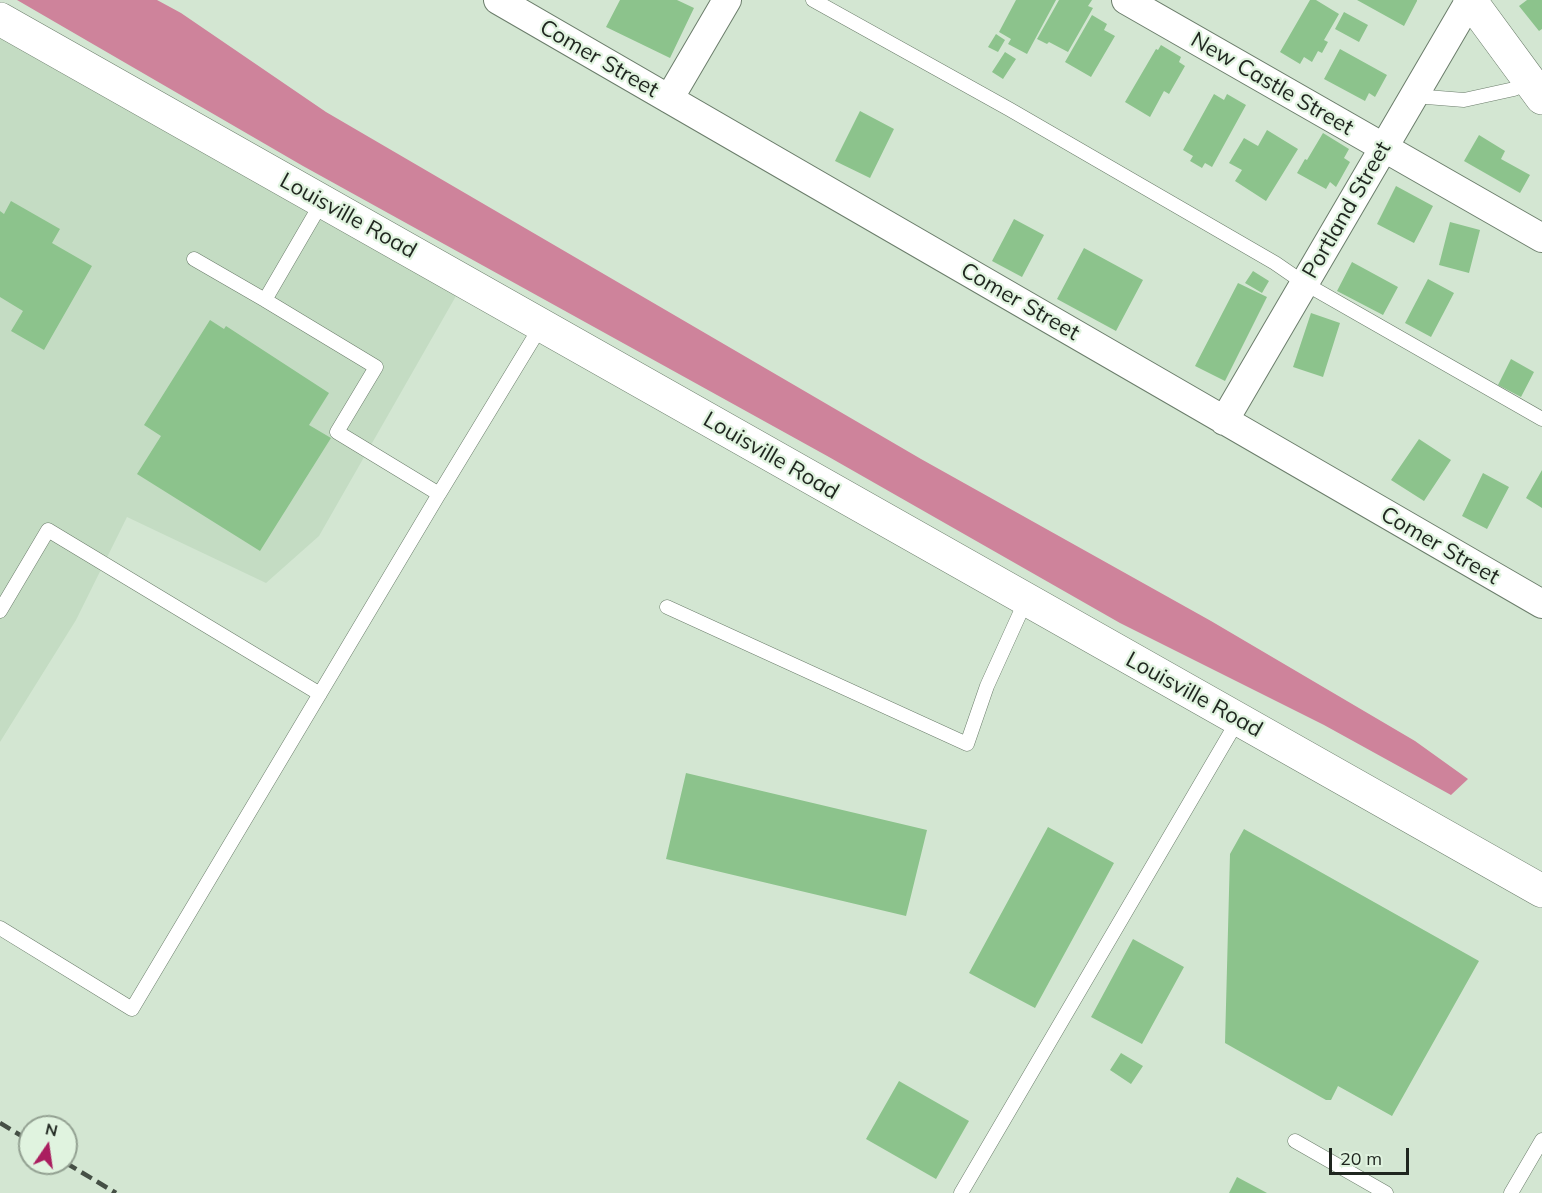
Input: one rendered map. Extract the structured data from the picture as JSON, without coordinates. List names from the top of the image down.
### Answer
{
  "streets": {
    "main road": ["Louisville Road"],
    "street": ["Comer Street", "New Castle Street", "Portland Street"]
  },
  "crossings": [
    ["Comer Street", "Portland Street"],
    ["New Castle Street", "Portland Street"]
  ],
  "scale_bar": "20 m",
  "north": "top"
}
